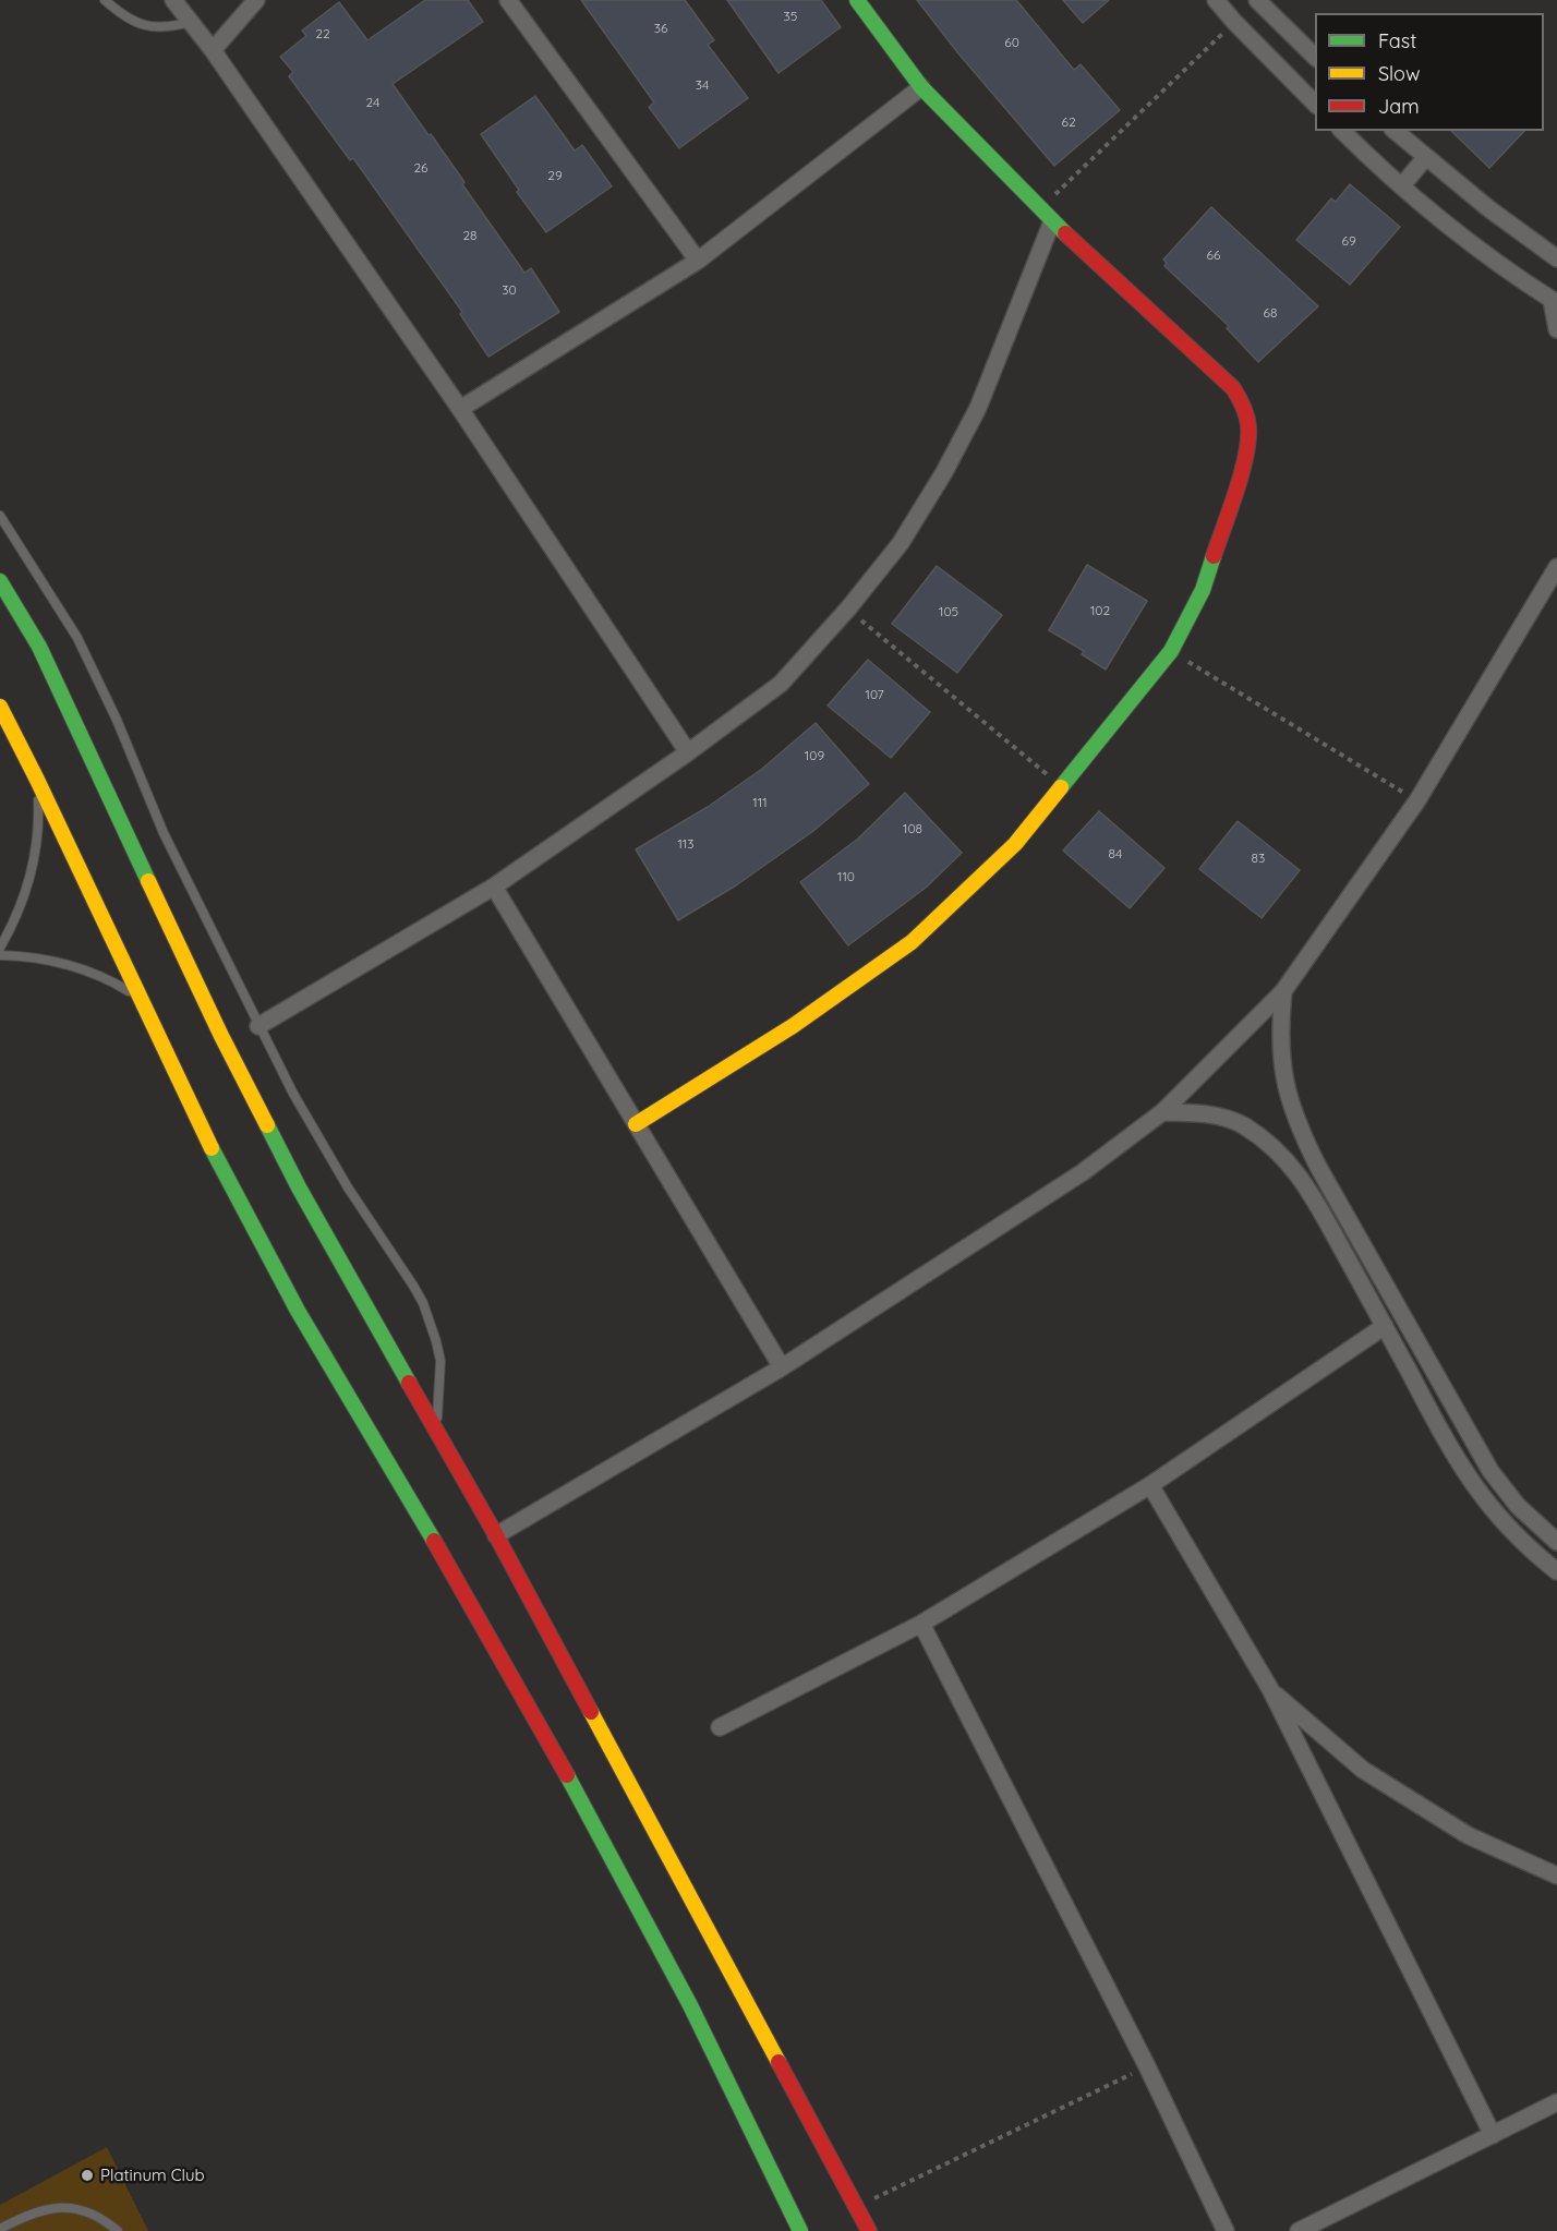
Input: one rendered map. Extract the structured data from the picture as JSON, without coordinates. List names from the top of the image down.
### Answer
{
  "places": ["Platinum Club"],
  "house_numbers": [
    "35",
    "36",
    "22",
    "60",
    "34",
    "24",
    "62",
    "26",
    "29",
    "28",
    "69",
    "66",
    "30",
    "68",
    "102",
    "105",
    "107",
    "109",
    "111",
    "108",
    "113",
    "84",
    "83",
    "110"
  ],
  "legend": ["Fast", "Slow", "Jam"]
}
